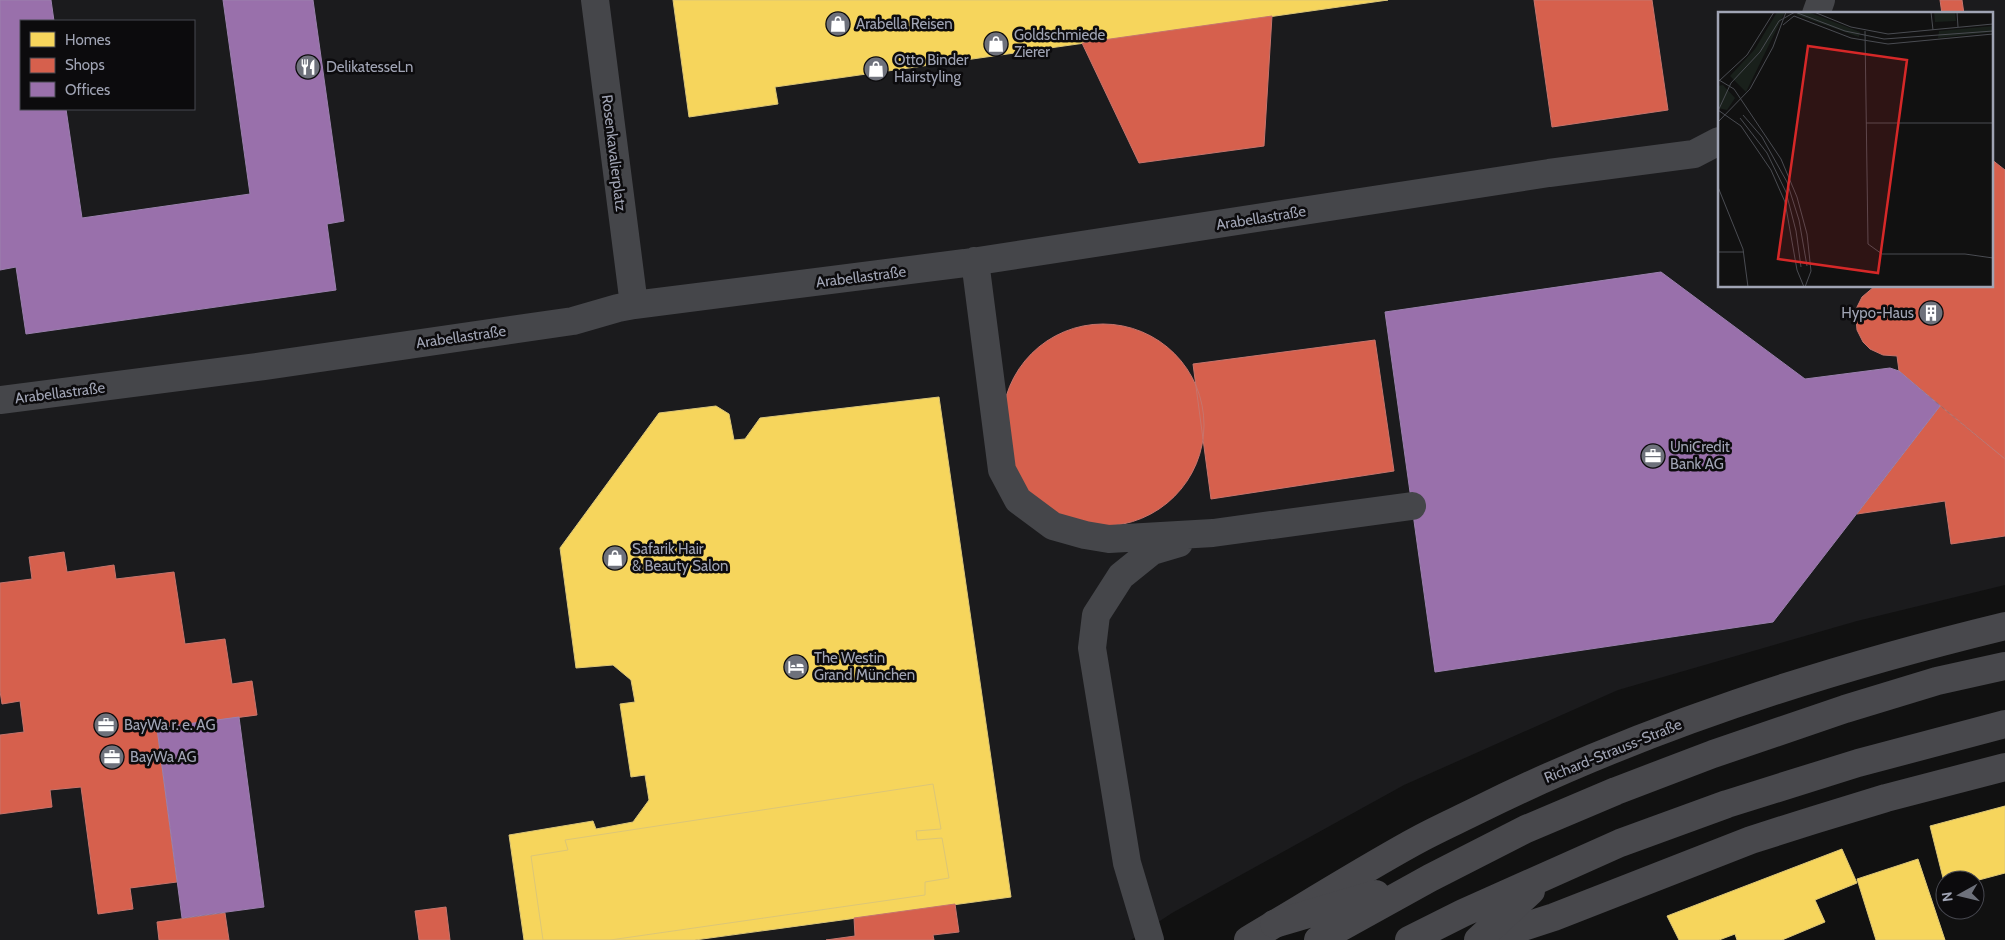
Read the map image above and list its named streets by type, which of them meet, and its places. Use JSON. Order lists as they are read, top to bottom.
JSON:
{
  "streets": {
    "main road": ["Richard-Strauss-Straße"],
    "street": ["Rosenkavalierplatz", "Arabellastraße"]
  },
  "crossings": [
    ["Rosenkavalierplatz", "Arabellastraße"]
  ],
  "places": {
    "shop": [
      "Arabella Reisen",
      "Goldschmiede Zierer",
      "Otto Binder Hairstyling",
      "Safarik Hair & Beauty Salon"
    ],
    "restaurant": ["DelikatesseLn"],
    "building": ["Hypo-Haus"],
    "office": ["UniCredit Bank AG", "BayWa r. e. AG", "BayWa AG"],
    "hotel": ["The Westin Grand München"]
  },
  "legend": ["Homes", "Shops", "Offices"],
  "north": "left"
}
